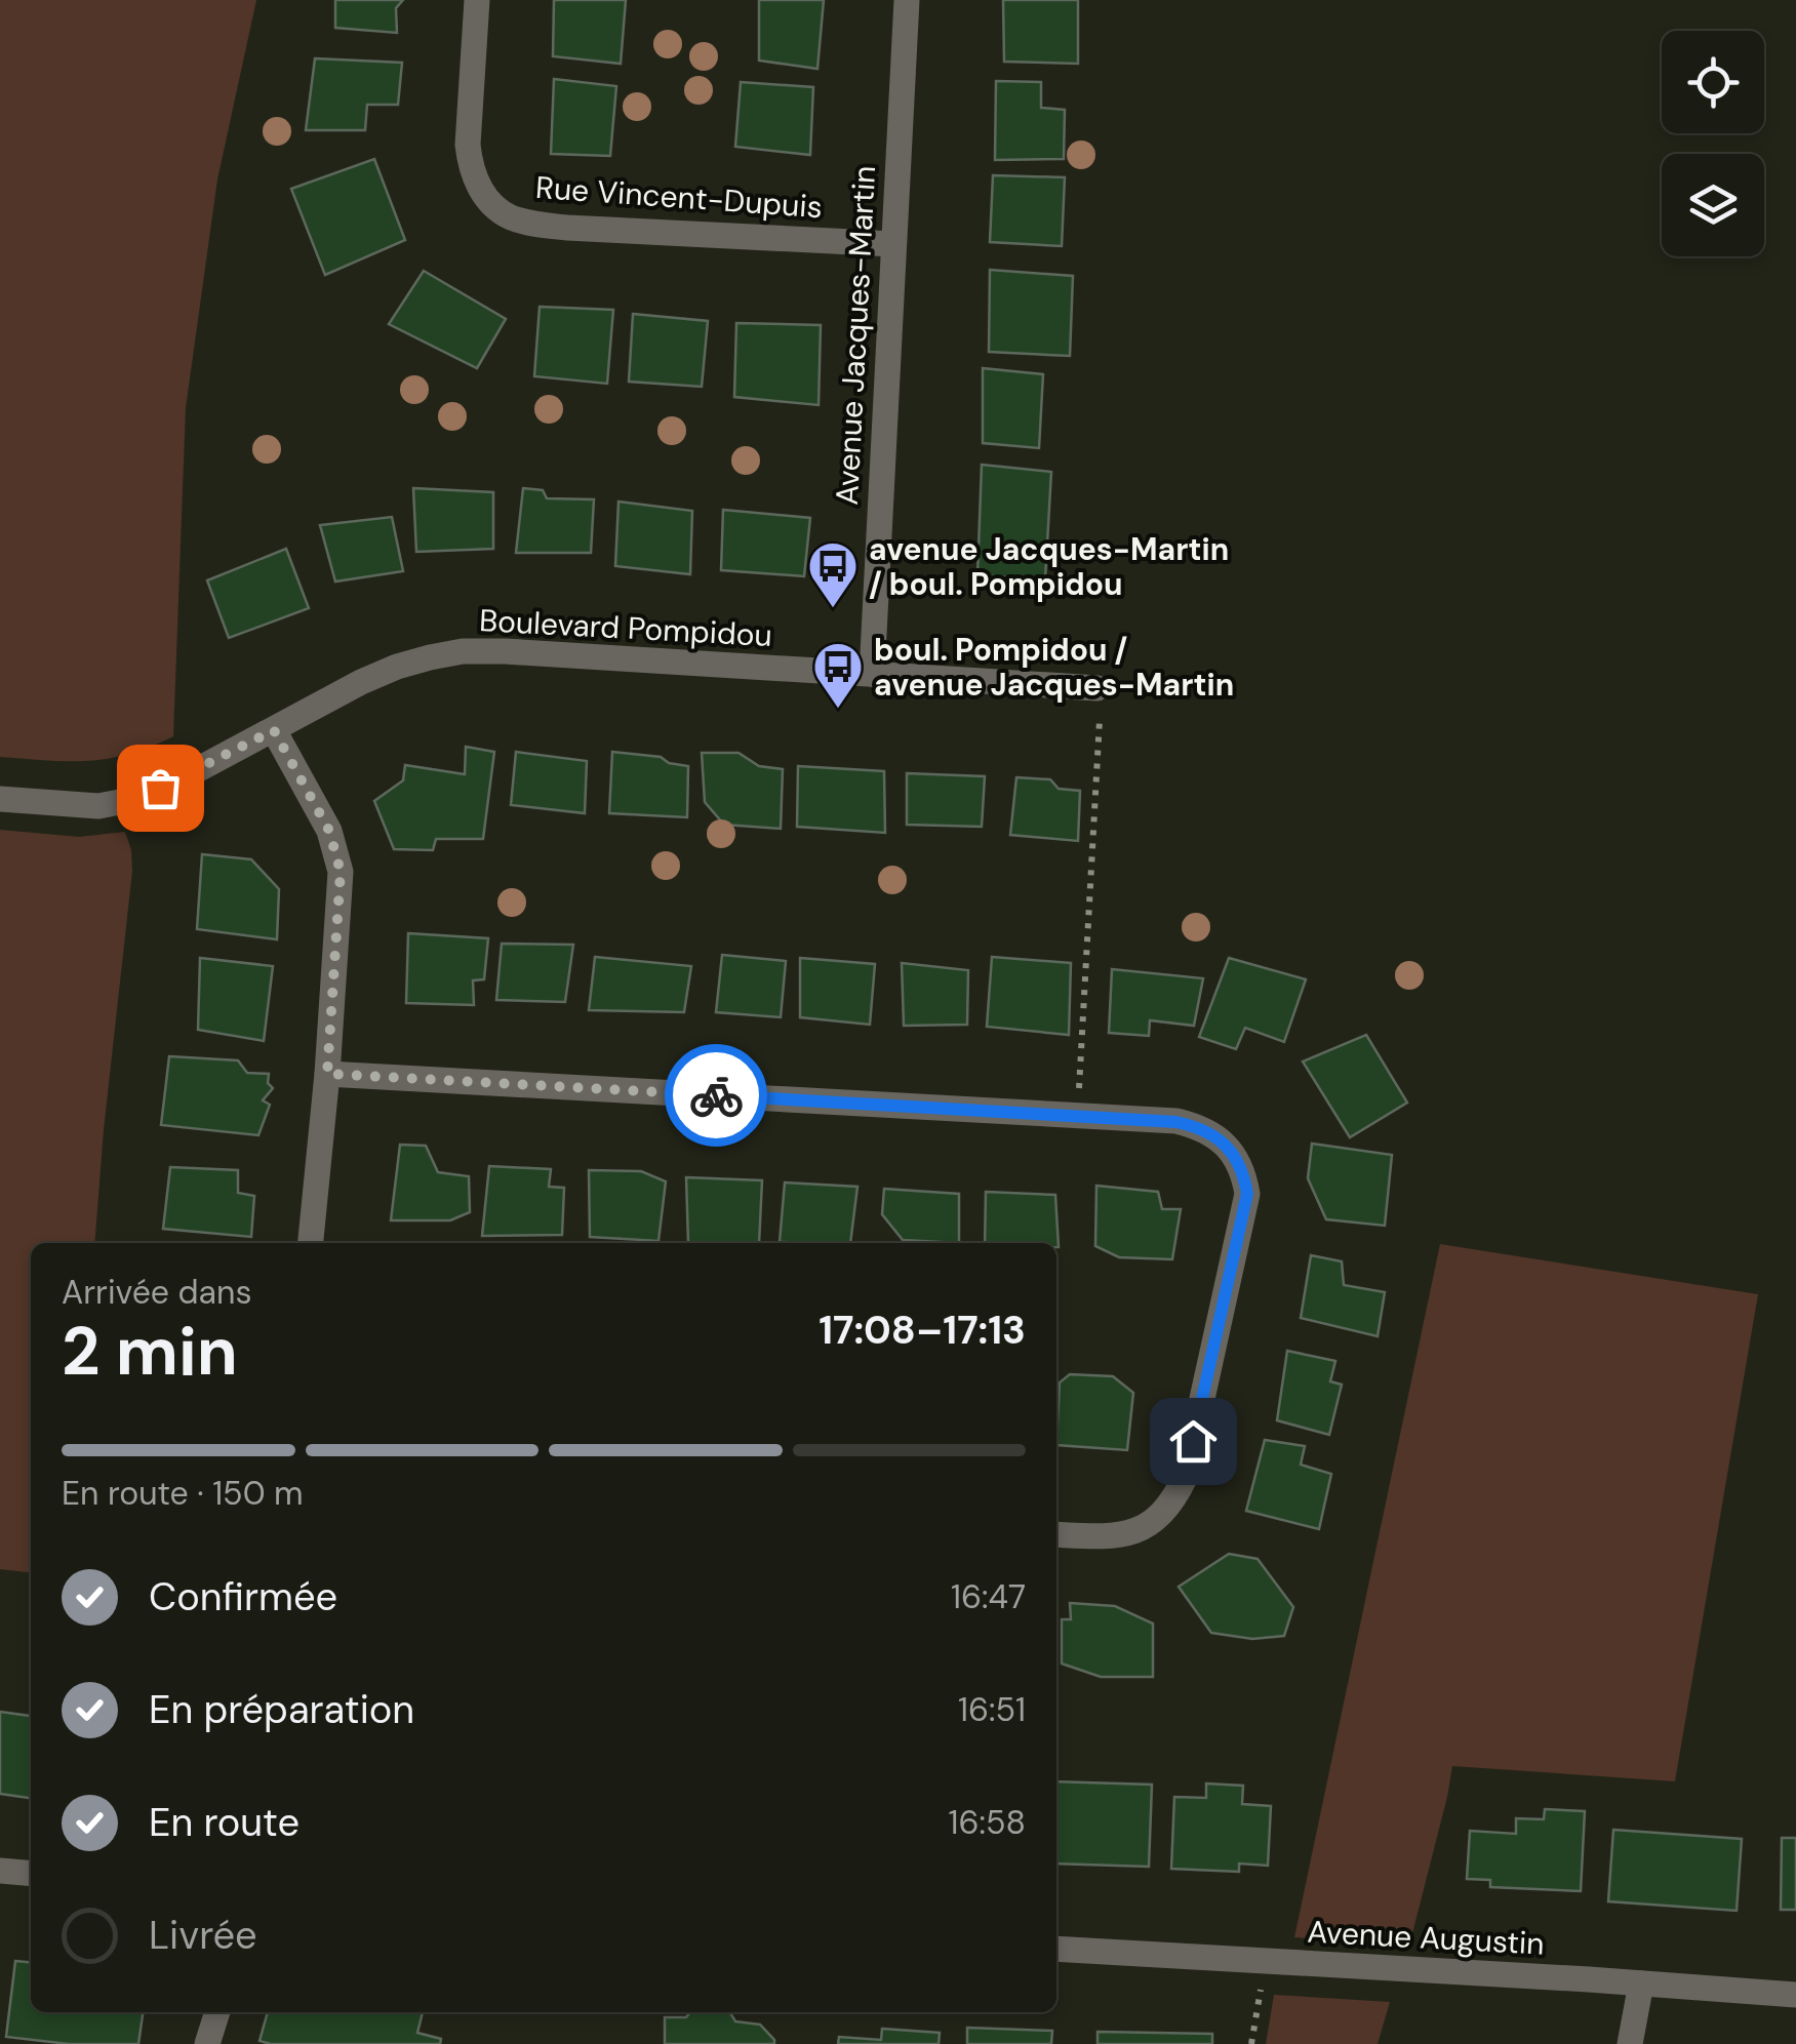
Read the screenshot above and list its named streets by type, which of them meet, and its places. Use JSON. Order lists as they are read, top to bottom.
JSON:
{
  "streets": {
    "street": [
      "Rue Vincent-Dupuis",
      "Avenue Jacques-Martin",
      "Boulevard Pompidou",
      "Avenue Augustin"
    ]
  },
  "crossings": [
    ["Rue Vincent-Dupuis", "Avenue Jacques-Martin"],
    ["Avenue Jacques-Martin", "Boulevard Pompidou"]
  ],
  "places": {
    "bus stop": ["avenue Jacques-Martin / boul. Pompidou", "boul. Pompidou / avenue Jacques-Martin"]
  },
  "page": {
    "heading": ["2 min", "Arrivée dans", "17:08–17:13"],
    "bar": "En route · 150 m",
    "list": [
      ["Confirmée", "16:47"],
      ["En préparation", "16:51"],
      ["En route", "16:58"],
      "Livrée"
    ]
  }
}
